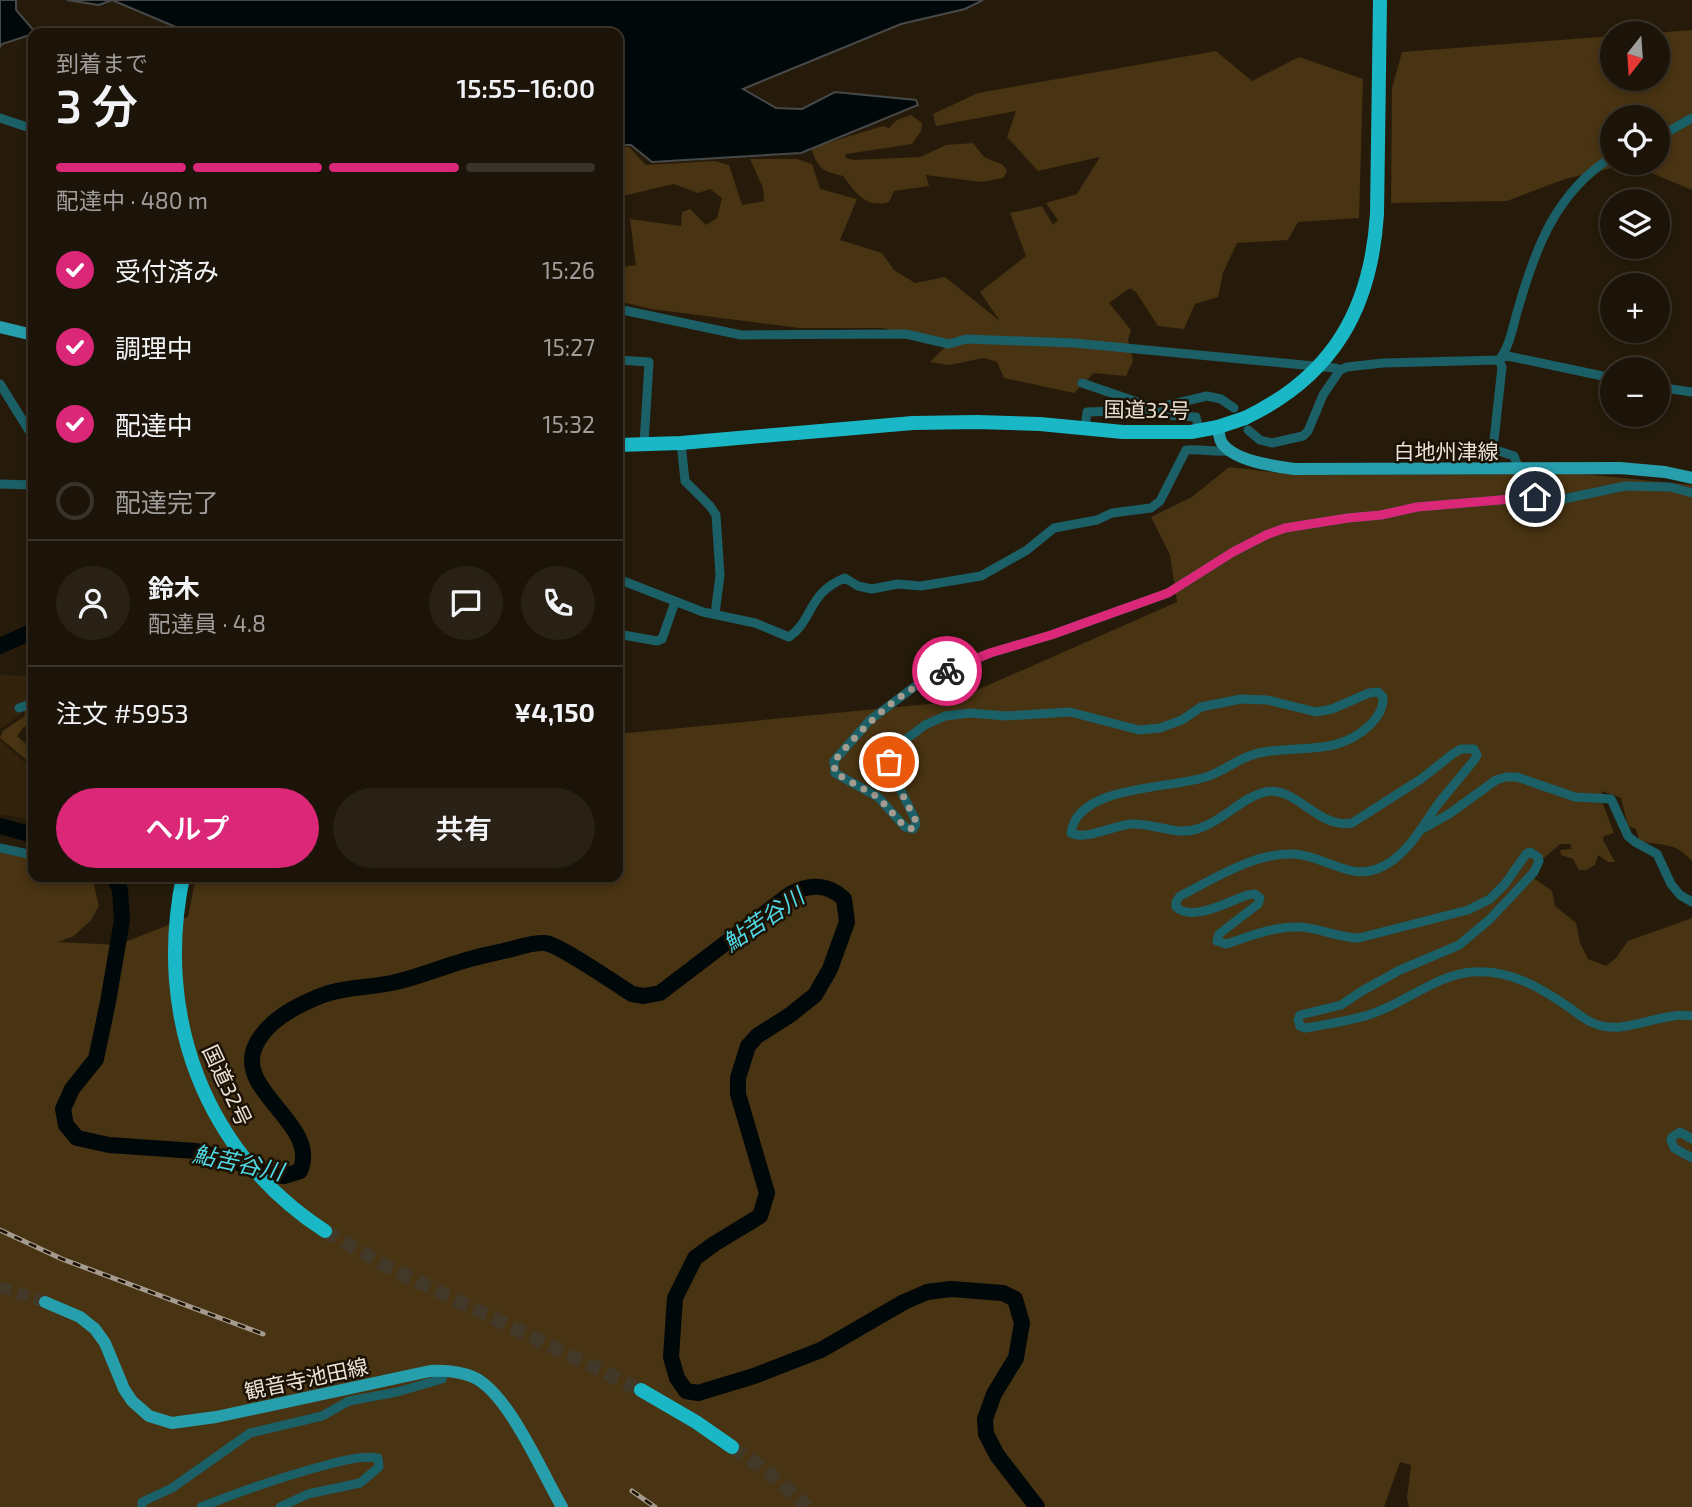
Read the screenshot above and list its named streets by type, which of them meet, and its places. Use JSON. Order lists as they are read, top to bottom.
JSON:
{
  "streets": {
    "highway": ["国道32号"],
    "main road": ["白地州津線", "観音寺池田線"]
  },
  "water": ["鮎苦谷川"],
  "north": "bottom",
  "page": {
    "map_buttons": ["+", "−"],
    "heading": ["3 分", "到着まで", "15:55–16:00"],
    "panel": [
      "鈴木",
      "配達員 · 4.8",
      "注文 #5953",
      "¥4,150"
    ],
    "bar": "配達中 · 480 m",
    "list": [
      ["受付済み", "15:26"],
      ["調理中", "15:27"],
      ["配達中", "15:32"],
      "配達完了"
    ],
    "buttons": ["ヘルプ", "共有"]
  }
}
